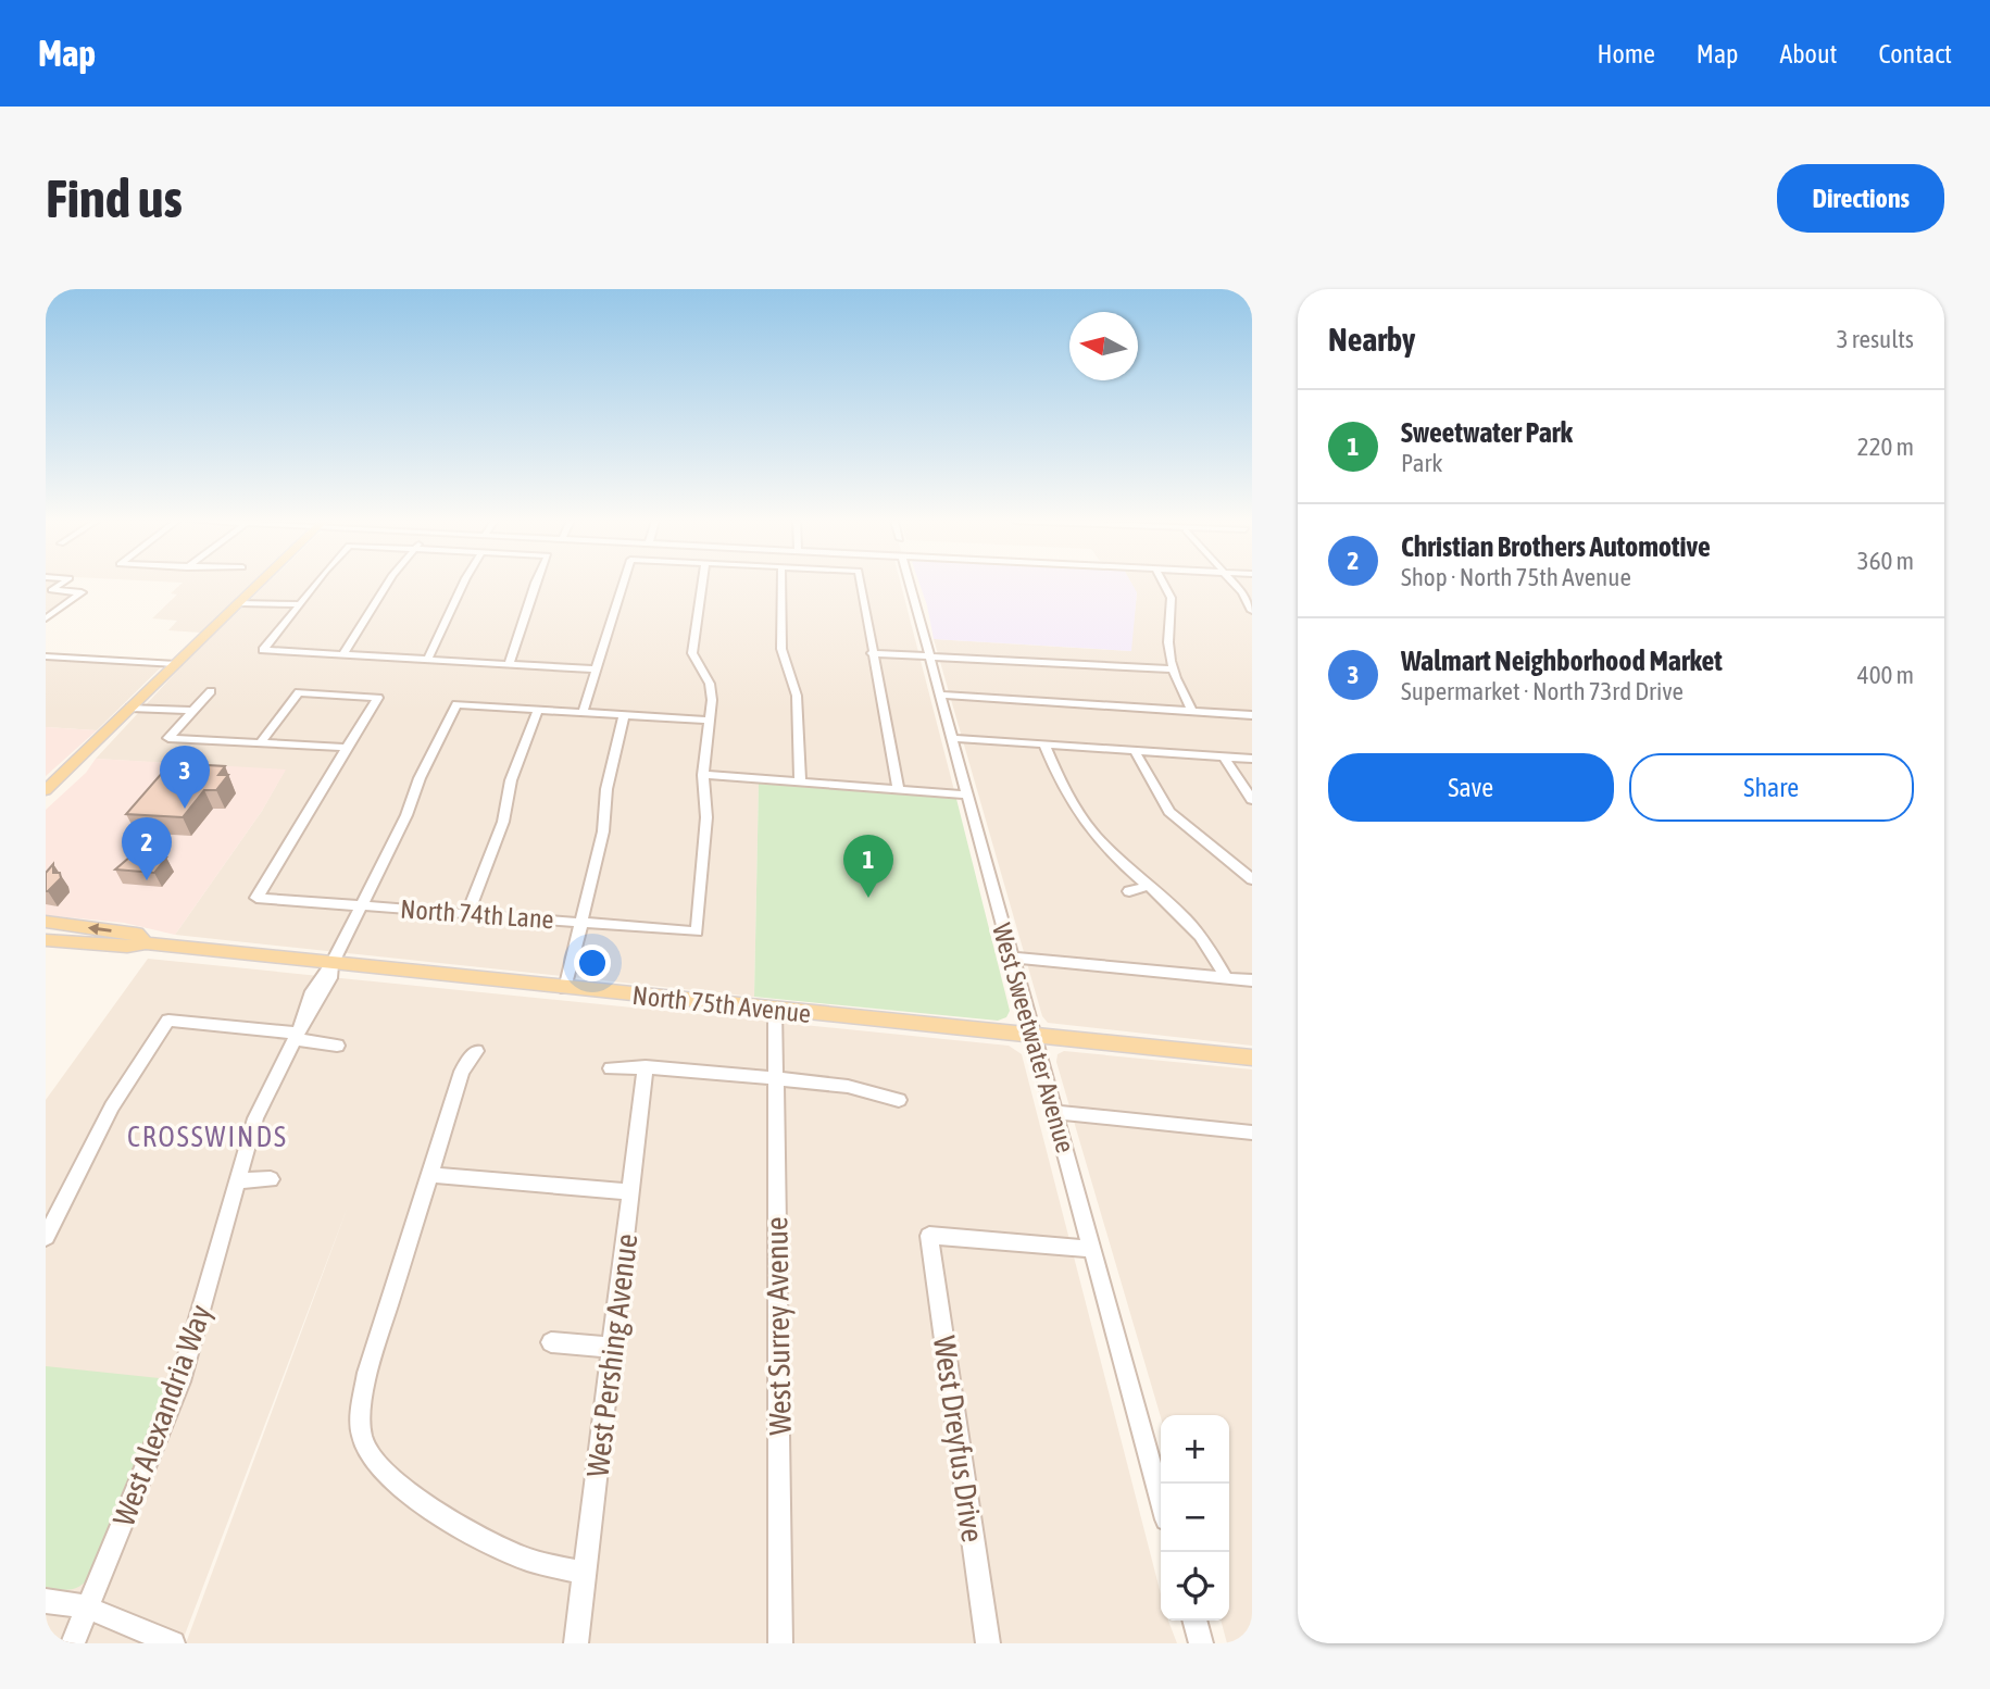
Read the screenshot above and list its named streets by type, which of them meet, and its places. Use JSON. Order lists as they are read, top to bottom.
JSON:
{
  "streets": {
    "main road": ["North 75th Avenue"],
    "street": [
      "North 74th Lane",
      "West Sweetwater Avenue",
      "West Surrey Avenue",
      "West Pershing Avenue",
      "West Alexandria Way",
      "West Dreyfus Drive"
    ]
  },
  "crossings": [
    ["North 74th Lane", "West Alexandria Way"],
    ["North 75th Avenue", "West Sweetwater Avenue"],
    ["North 75th Avenue", "West Surrey Avenue"],
    ["North 75th Avenue", "West Alexandria Way"]
  ],
  "districts": ["CROSSWINDS"],
  "north": "left",
  "page": {
    "header": "Map",
    "nav": [
      "Home",
      "Map",
      "About",
      "Contact"
    ],
    "buttons": [
      "Directions",
      ["Save", "Share"]
    ],
    "title": "Find us",
    "heading": ["Nearby", "3 results"],
    "list": [
      {
        "mark": "1",
        "name": "Sweetwater Park",
        "note": "Park",
        "value": "220 m"
      },
      {
        "mark": "2",
        "name": "Christian Brothers Automotive",
        "note": "Shop · North 75th Avenue",
        "value": "360 m"
      },
      {
        "mark": "3",
        "name": "Walmart Neighborhood Market",
        "note": "Supermarket · North 73rd Drive",
        "value": "400 m"
      }
    ],
    "pins": ["3", "2", "1"],
    "map_buttons": ["+", "−"]
  }
}
